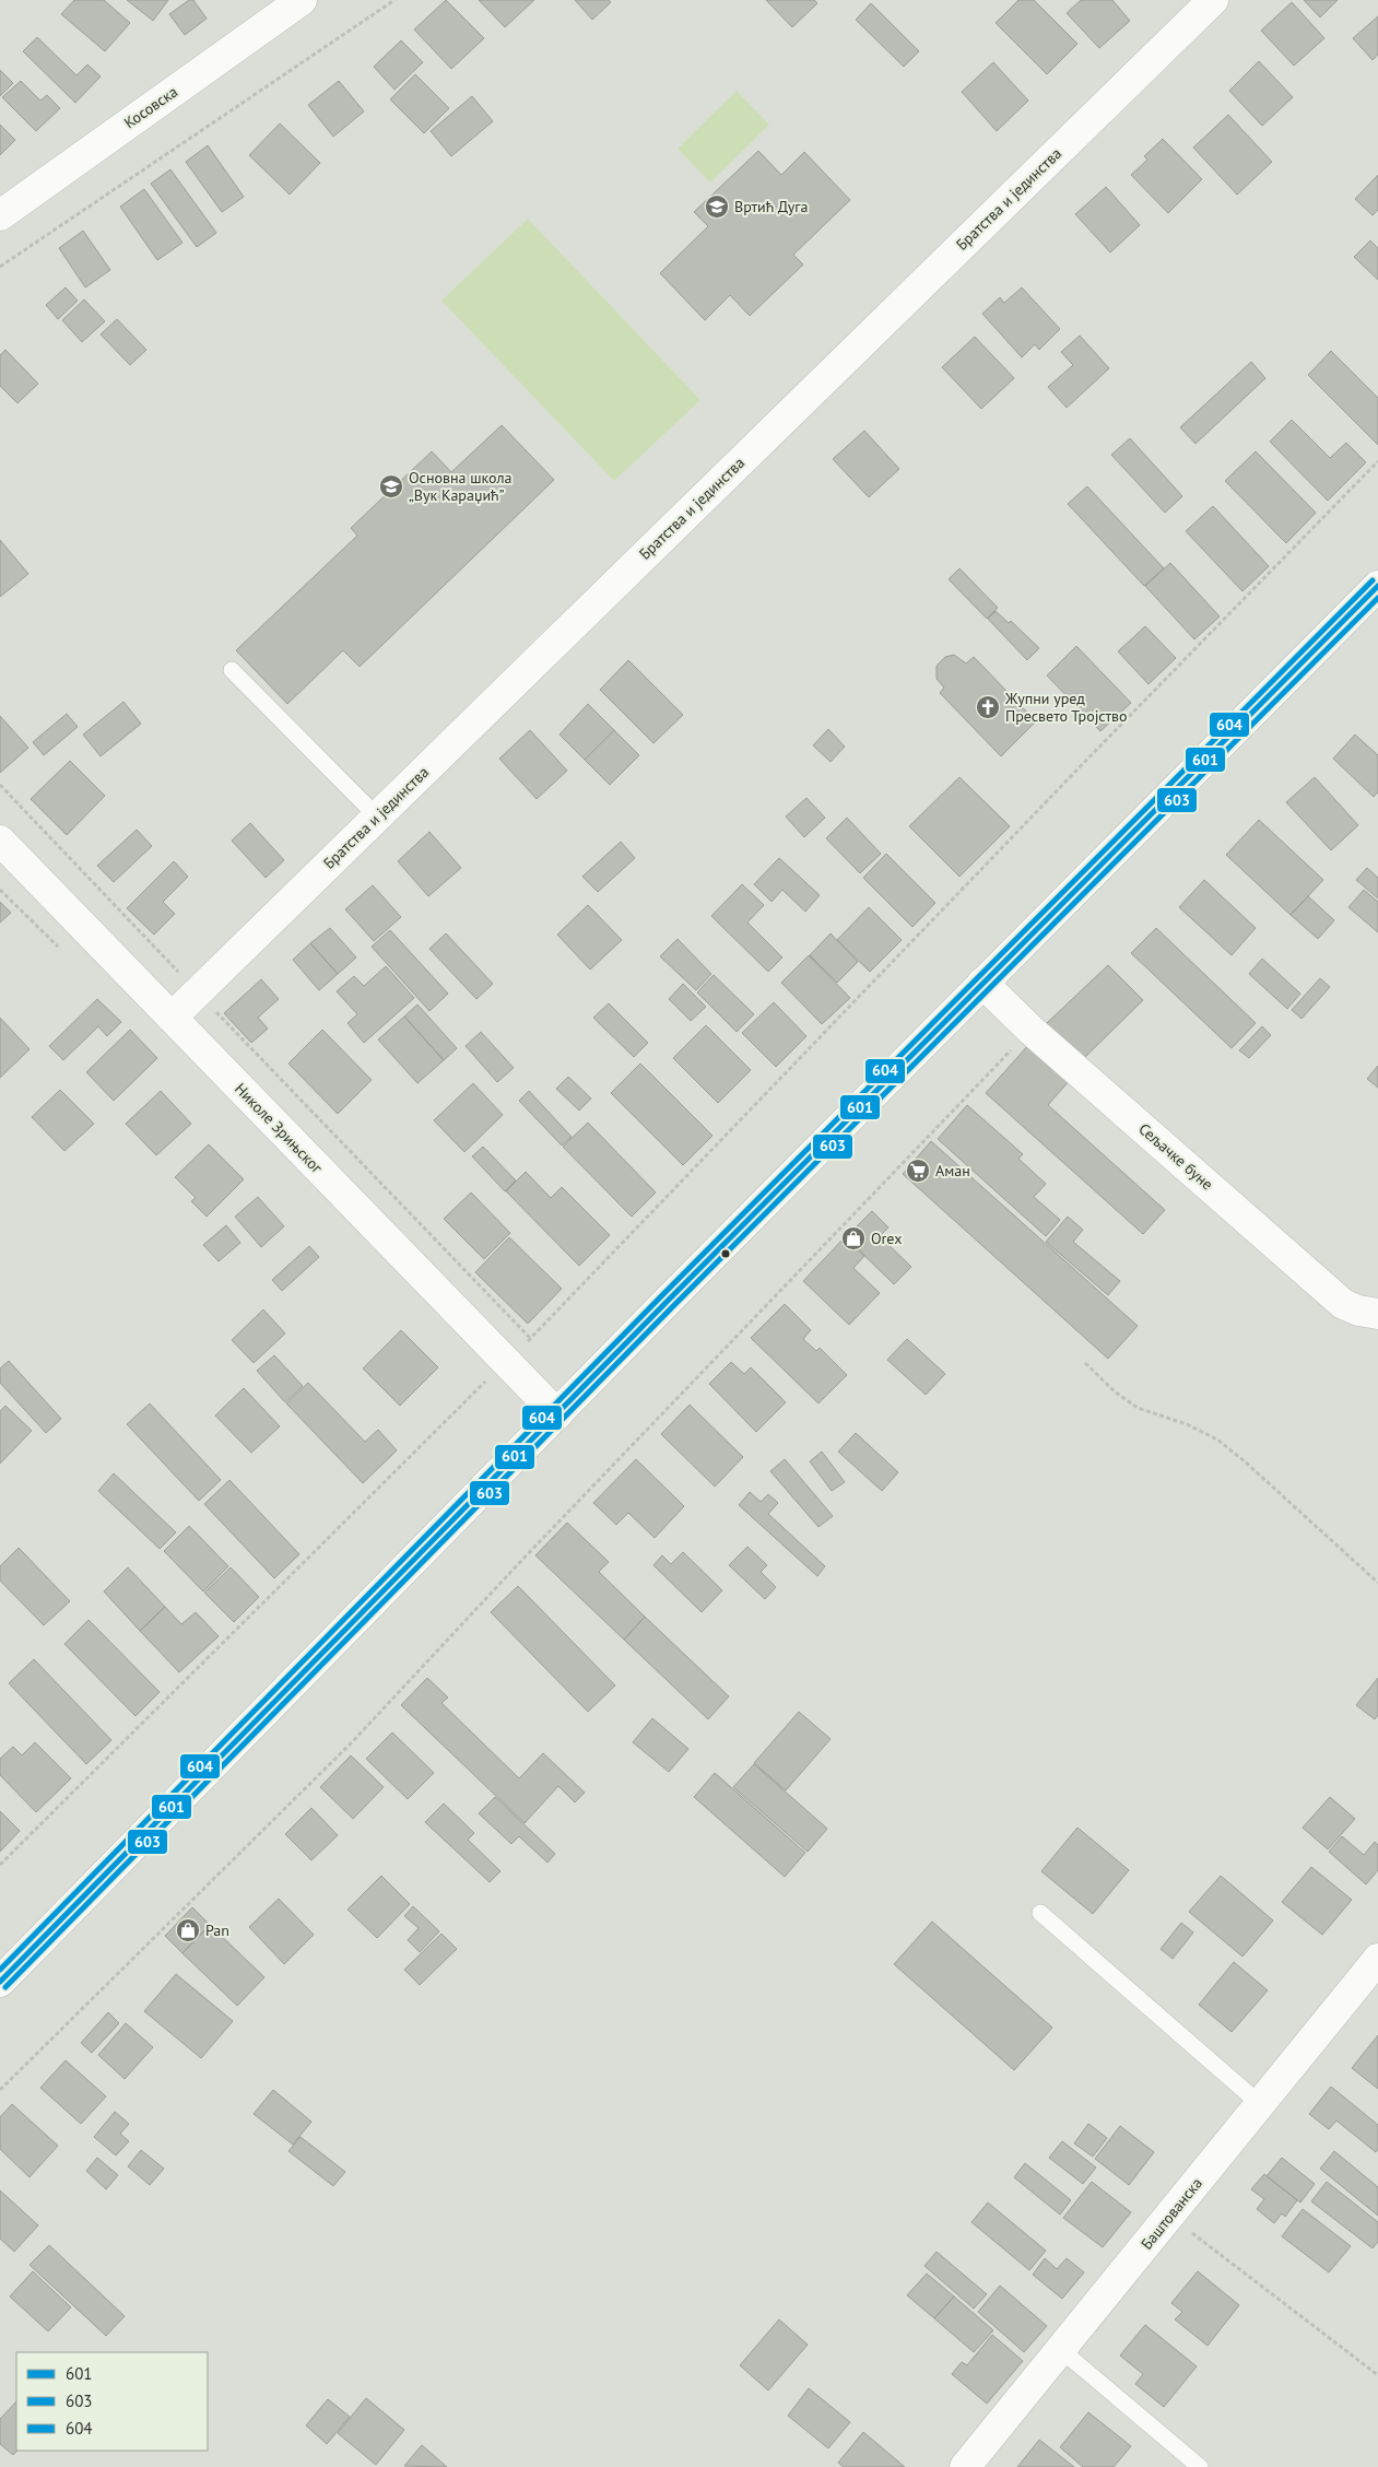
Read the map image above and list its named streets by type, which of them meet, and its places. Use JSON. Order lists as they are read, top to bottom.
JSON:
{
  "streets": {
    "street": [
      "Косовска",
      "Братства и јединства",
      "Николе Зрињског",
      "Сељачке буне",
      "Баштованска"
    ]
  },
  "crossings": [
    ["Братства и јединства", "Николе Зрињског"]
  ],
  "places": {
    "school or university": ["Вртић Дуга", "Основна школа „Вук Караџић”"],
    "church": ["Жупни уред Пресвето Тројство"],
    "supermarket": ["Аман"],
    "shop": ["Orex", "Pan"]
  },
  "lines": ["transit line 604", "transit line 601", "transit line 603"],
  "legend": ["601", "603", "604"]
}
